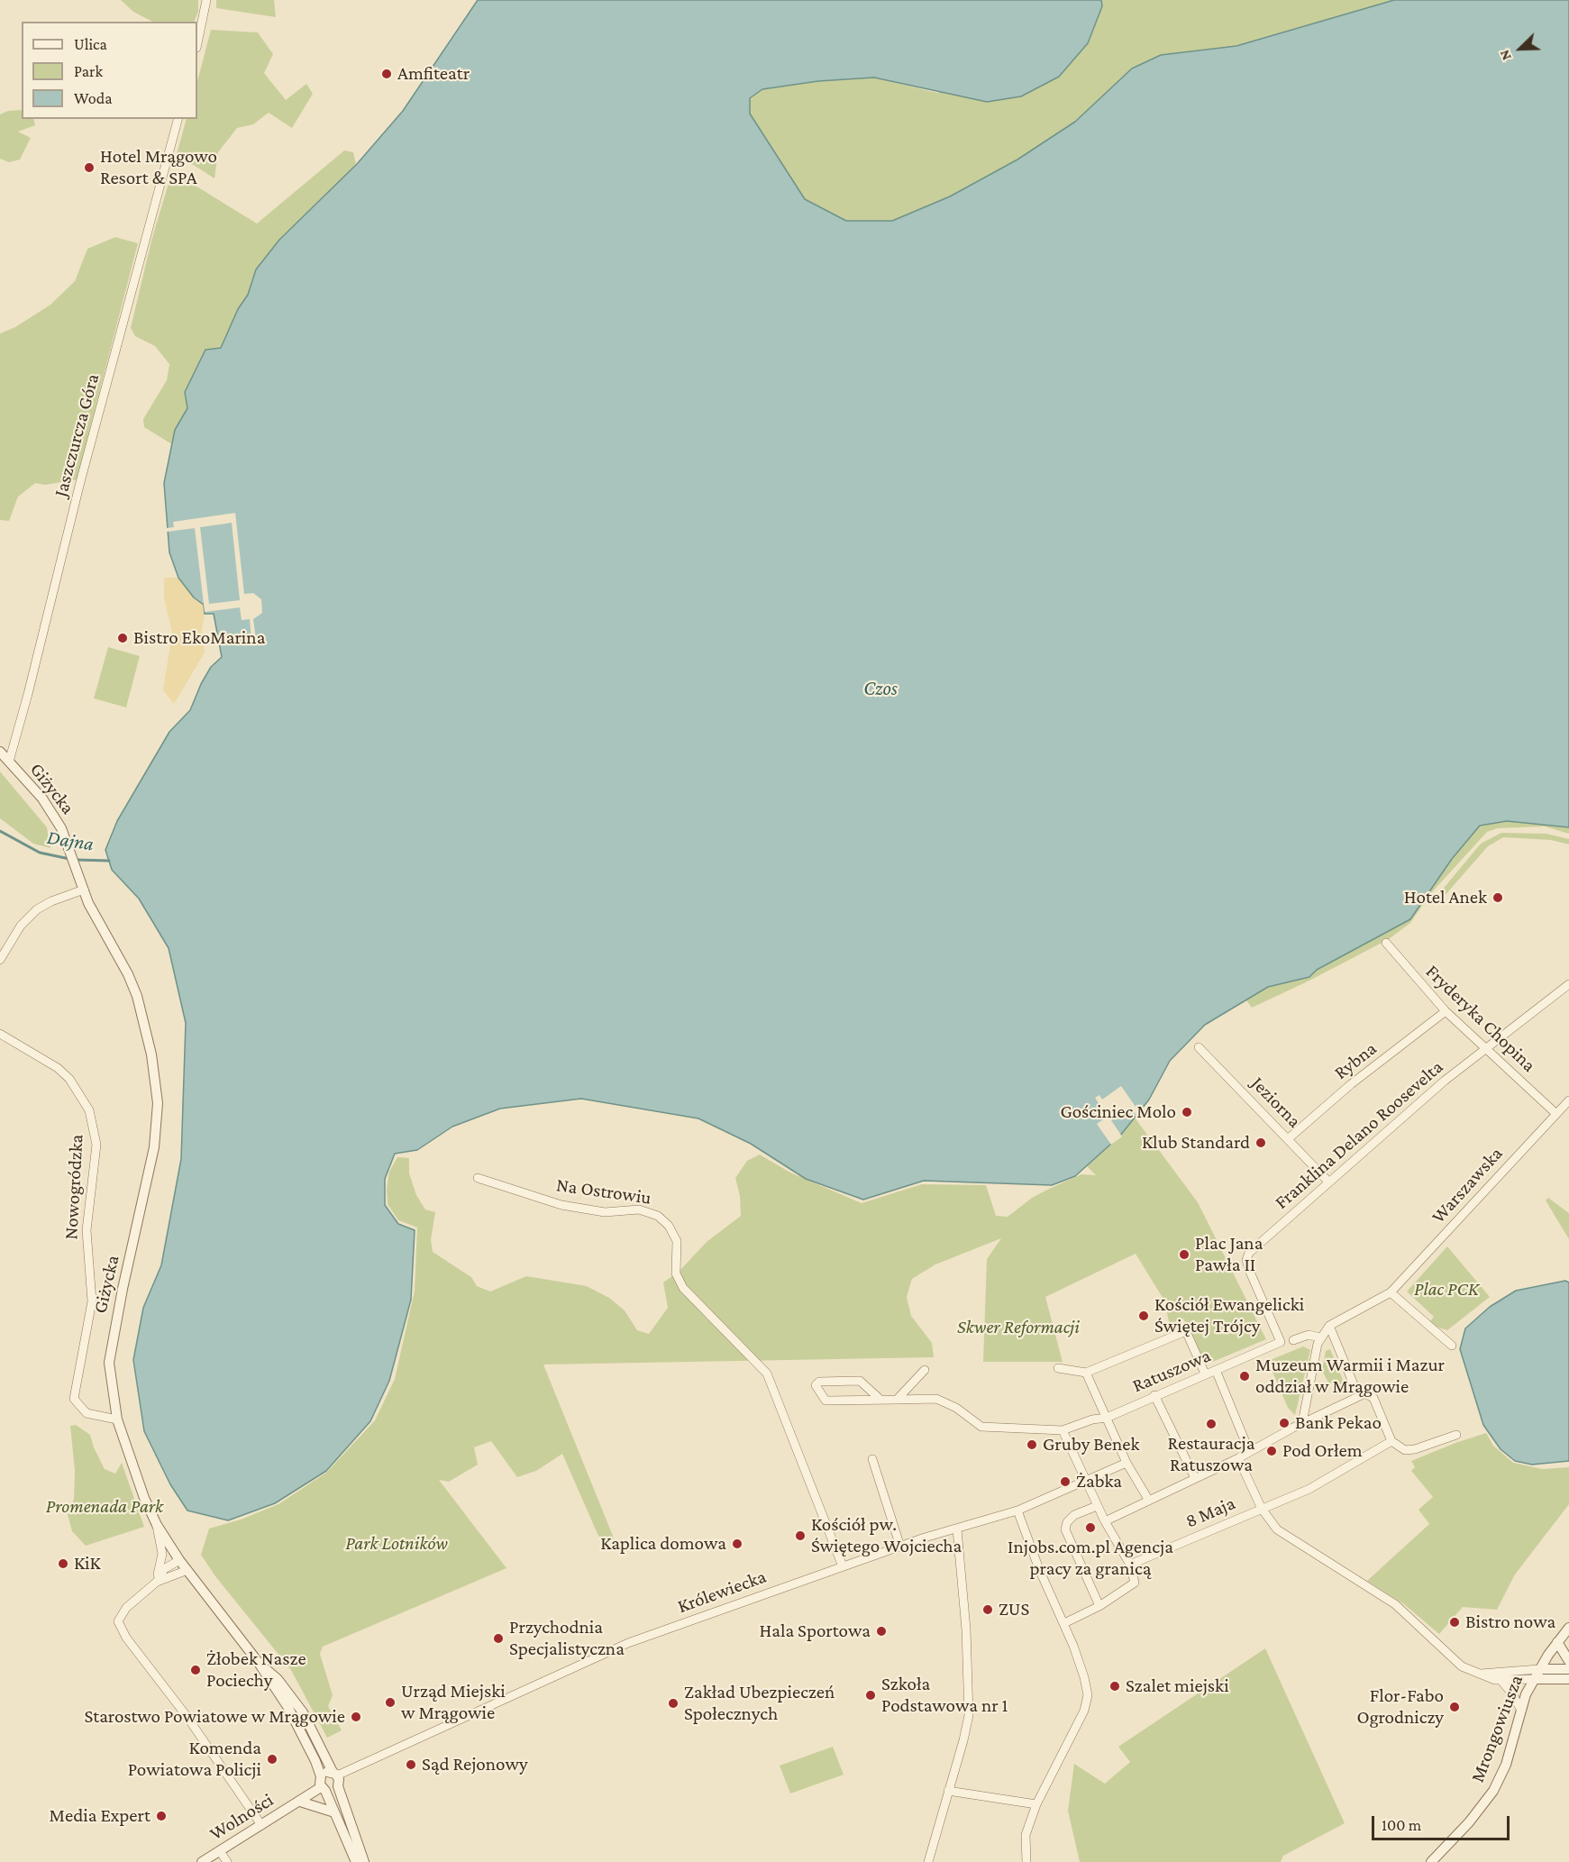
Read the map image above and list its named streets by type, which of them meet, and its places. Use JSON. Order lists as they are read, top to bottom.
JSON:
{
  "streets": {
    "street": [
      "Jaszczurcza Góra",
      "Giżycka",
      "Fryderyka Chopina",
      "Rybna",
      "Jeziorna",
      "Franklina Delano Roosevelta",
      "Warszawska",
      "Nowogródzka",
      "Na Ostrowiu",
      "Ratuszowa",
      "8 Maja",
      "Królewiecka",
      "Mrongowiusza",
      "Wolności"
    ]
  },
  "crossings": [
    ["Jaszczurcza Góra", "Giżycka"],
    ["Giżycka", "Nowogródzka"],
    ["Giżycka", "Królewiecka"],
    ["Giżycka", "Wolności"],
    ["Fryderyka Chopina", "Rybna"],
    ["Fryderyka Chopina", "Franklina Delano Roosevelta"],
    ["Fryderyka Chopina", "Warszawska"],
    ["Rybna", "Jeziorna"],
    ["Jeziorna", "Franklina Delano Roosevelta"],
    ["Franklina Delano Roosevelta", "Ratuszowa"],
    ["Na Ostrowiu", "Królewiecka"],
    ["Królewiecka", "Wolności"]
  ],
  "water": ["Czos", "Dajna"],
  "parks": [
    "Plac PCK",
    "Skwer Reformacji",
    "Promenada Park",
    "Park Lotników"
  ],
  "places": [
    "Amfiteatr",
    "Hotel Mrągowo Resort & SPA",
    "Bistro EkoMarina",
    "Hotel Anek",
    "Gościniec Molo",
    "Klub Standard",
    "Plac Jana Pawła II",
    "Kościół Ewangelicki Świętej Trójcy",
    "Muzeum Warmii i Mazur oddział w Mrągowie",
    "Bank Pekao",
    "Restauracja Ratuszowa",
    "Gruby Benek",
    "Pod Orłem",
    "Żabka",
    "Injobs.com.pl Agencja pracy za granicą",
    "Kościół pw. Świętego Wojciecha",
    "Kaplica domowa",
    "KiK",
    "ZUS",
    "Bistro nowa",
    "Hala Sportowa",
    "Przychodnia Specjalistyczna",
    "Żłobek Nasze Pociechy",
    "Szalet miejski",
    "Szkoła Podstawowa nr 1",
    "Urząd Miejski w Mrągowie",
    "Zakład Ubezpieczeń Społecznych",
    "Flor-Fabo Ogrodniczy",
    "Starostwo Powiatowe w Mrągowie",
    "Komenda Powiatowa Policji",
    "Sąd Rejonowy",
    "Media Expert"
  ],
  "legend": ["Ulica", "Park", "Woda"],
  "scale_bar": "100 m",
  "north": "bottom left"
}
